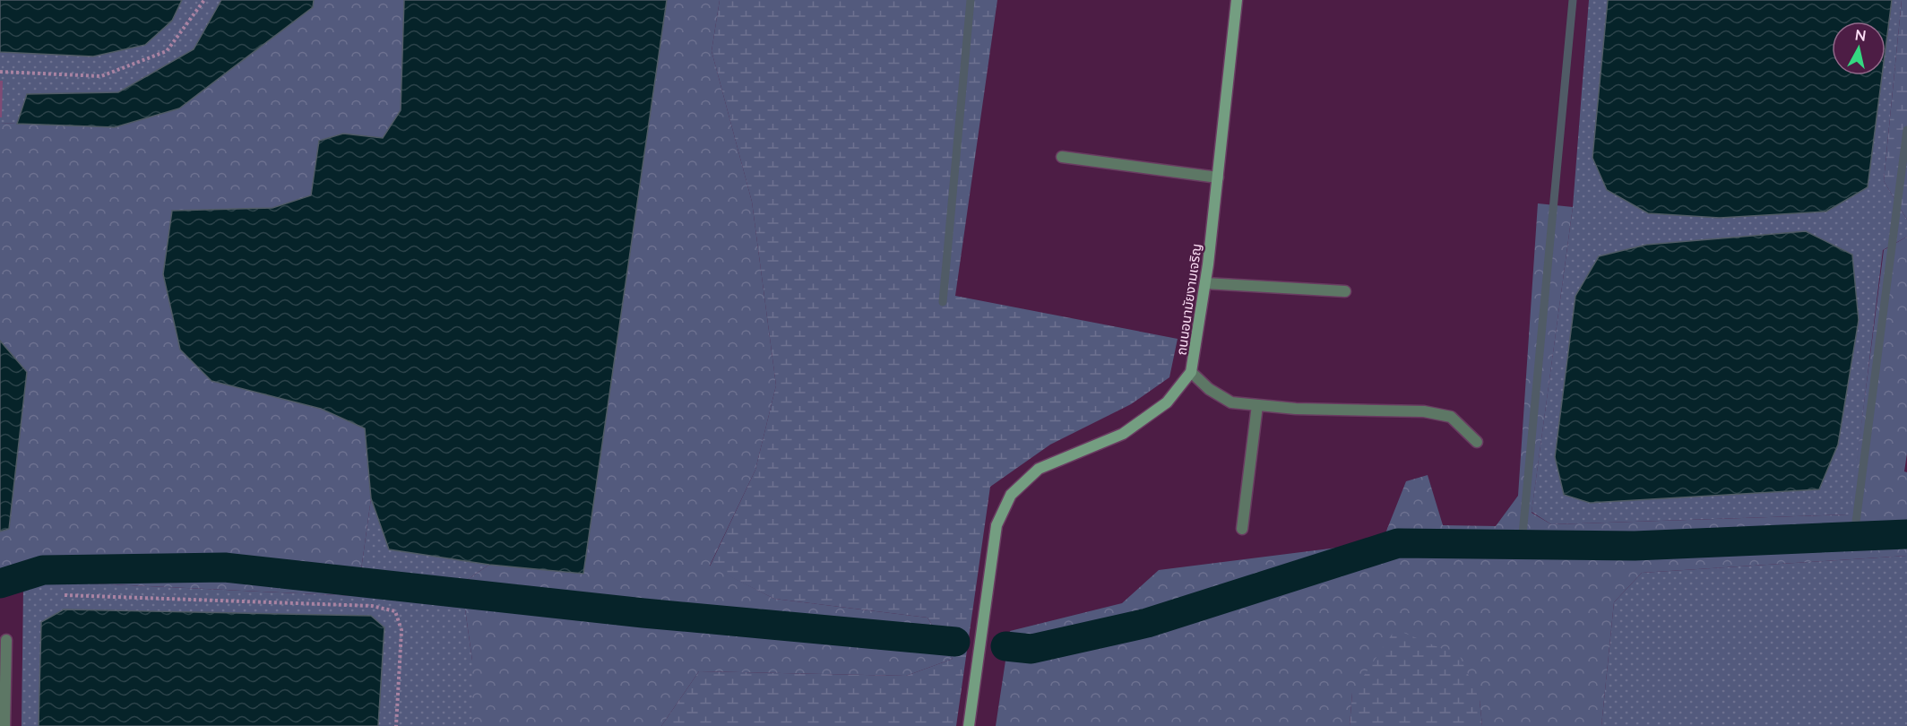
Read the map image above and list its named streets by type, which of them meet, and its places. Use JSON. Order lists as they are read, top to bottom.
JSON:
{
  "streets": {
    "street": ["ถนนอนามัยงามเจริญ"]
  },
  "north": "top"
}
